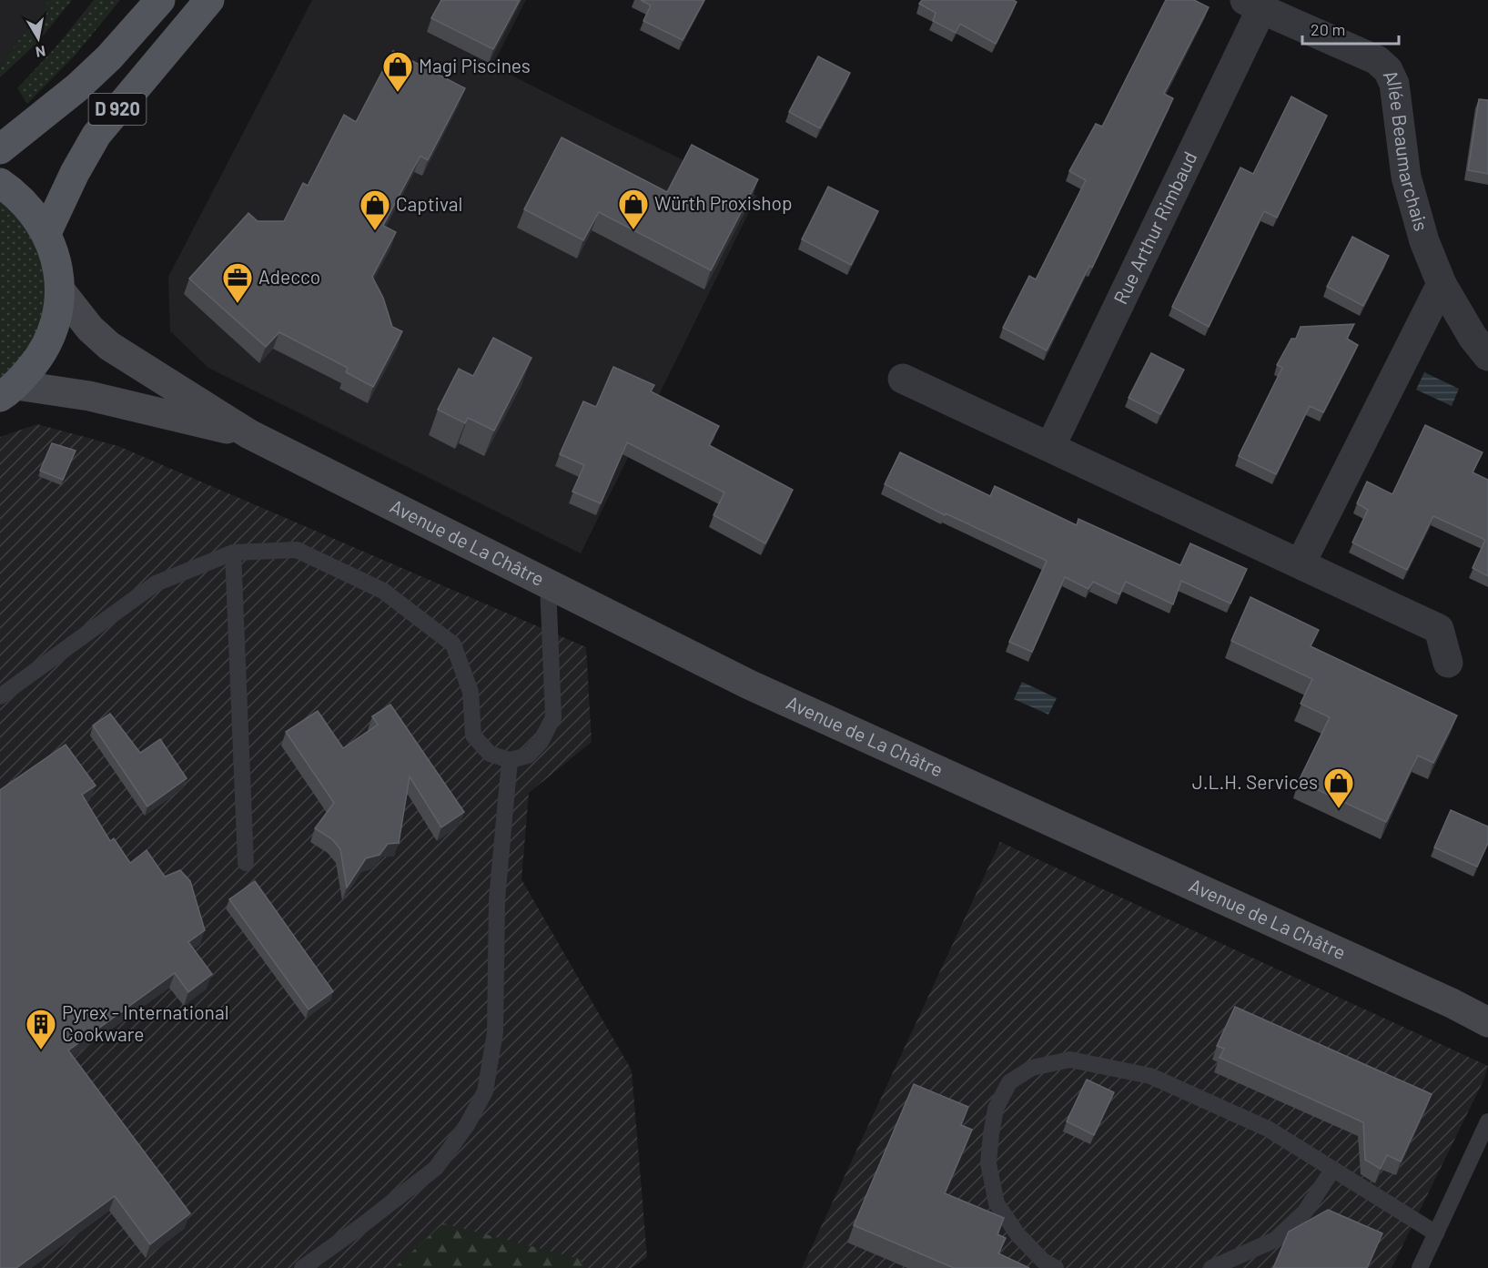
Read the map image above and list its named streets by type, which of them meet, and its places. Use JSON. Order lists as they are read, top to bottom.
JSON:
{
  "streets": {
    "main road": ["D 920", "Avenue de La Châtre"],
    "street": ["Allée Beaumarchais", "Rue Arthur Rimbaud"]
  },
  "crossings": [
    ["Allée Beaumarchais", "Rue Arthur Rimbaud"]
  ],
  "places": {
    "shop": [
      "Magi Piscines",
      "Würth Proxishop",
      "Captival",
      "J.L.H. Services"
    ],
    "office": ["Adecco"],
    "building": ["Pyrex - International Cookware"]
  },
  "scale_bar": "20 m",
  "north": "bottom"
}
